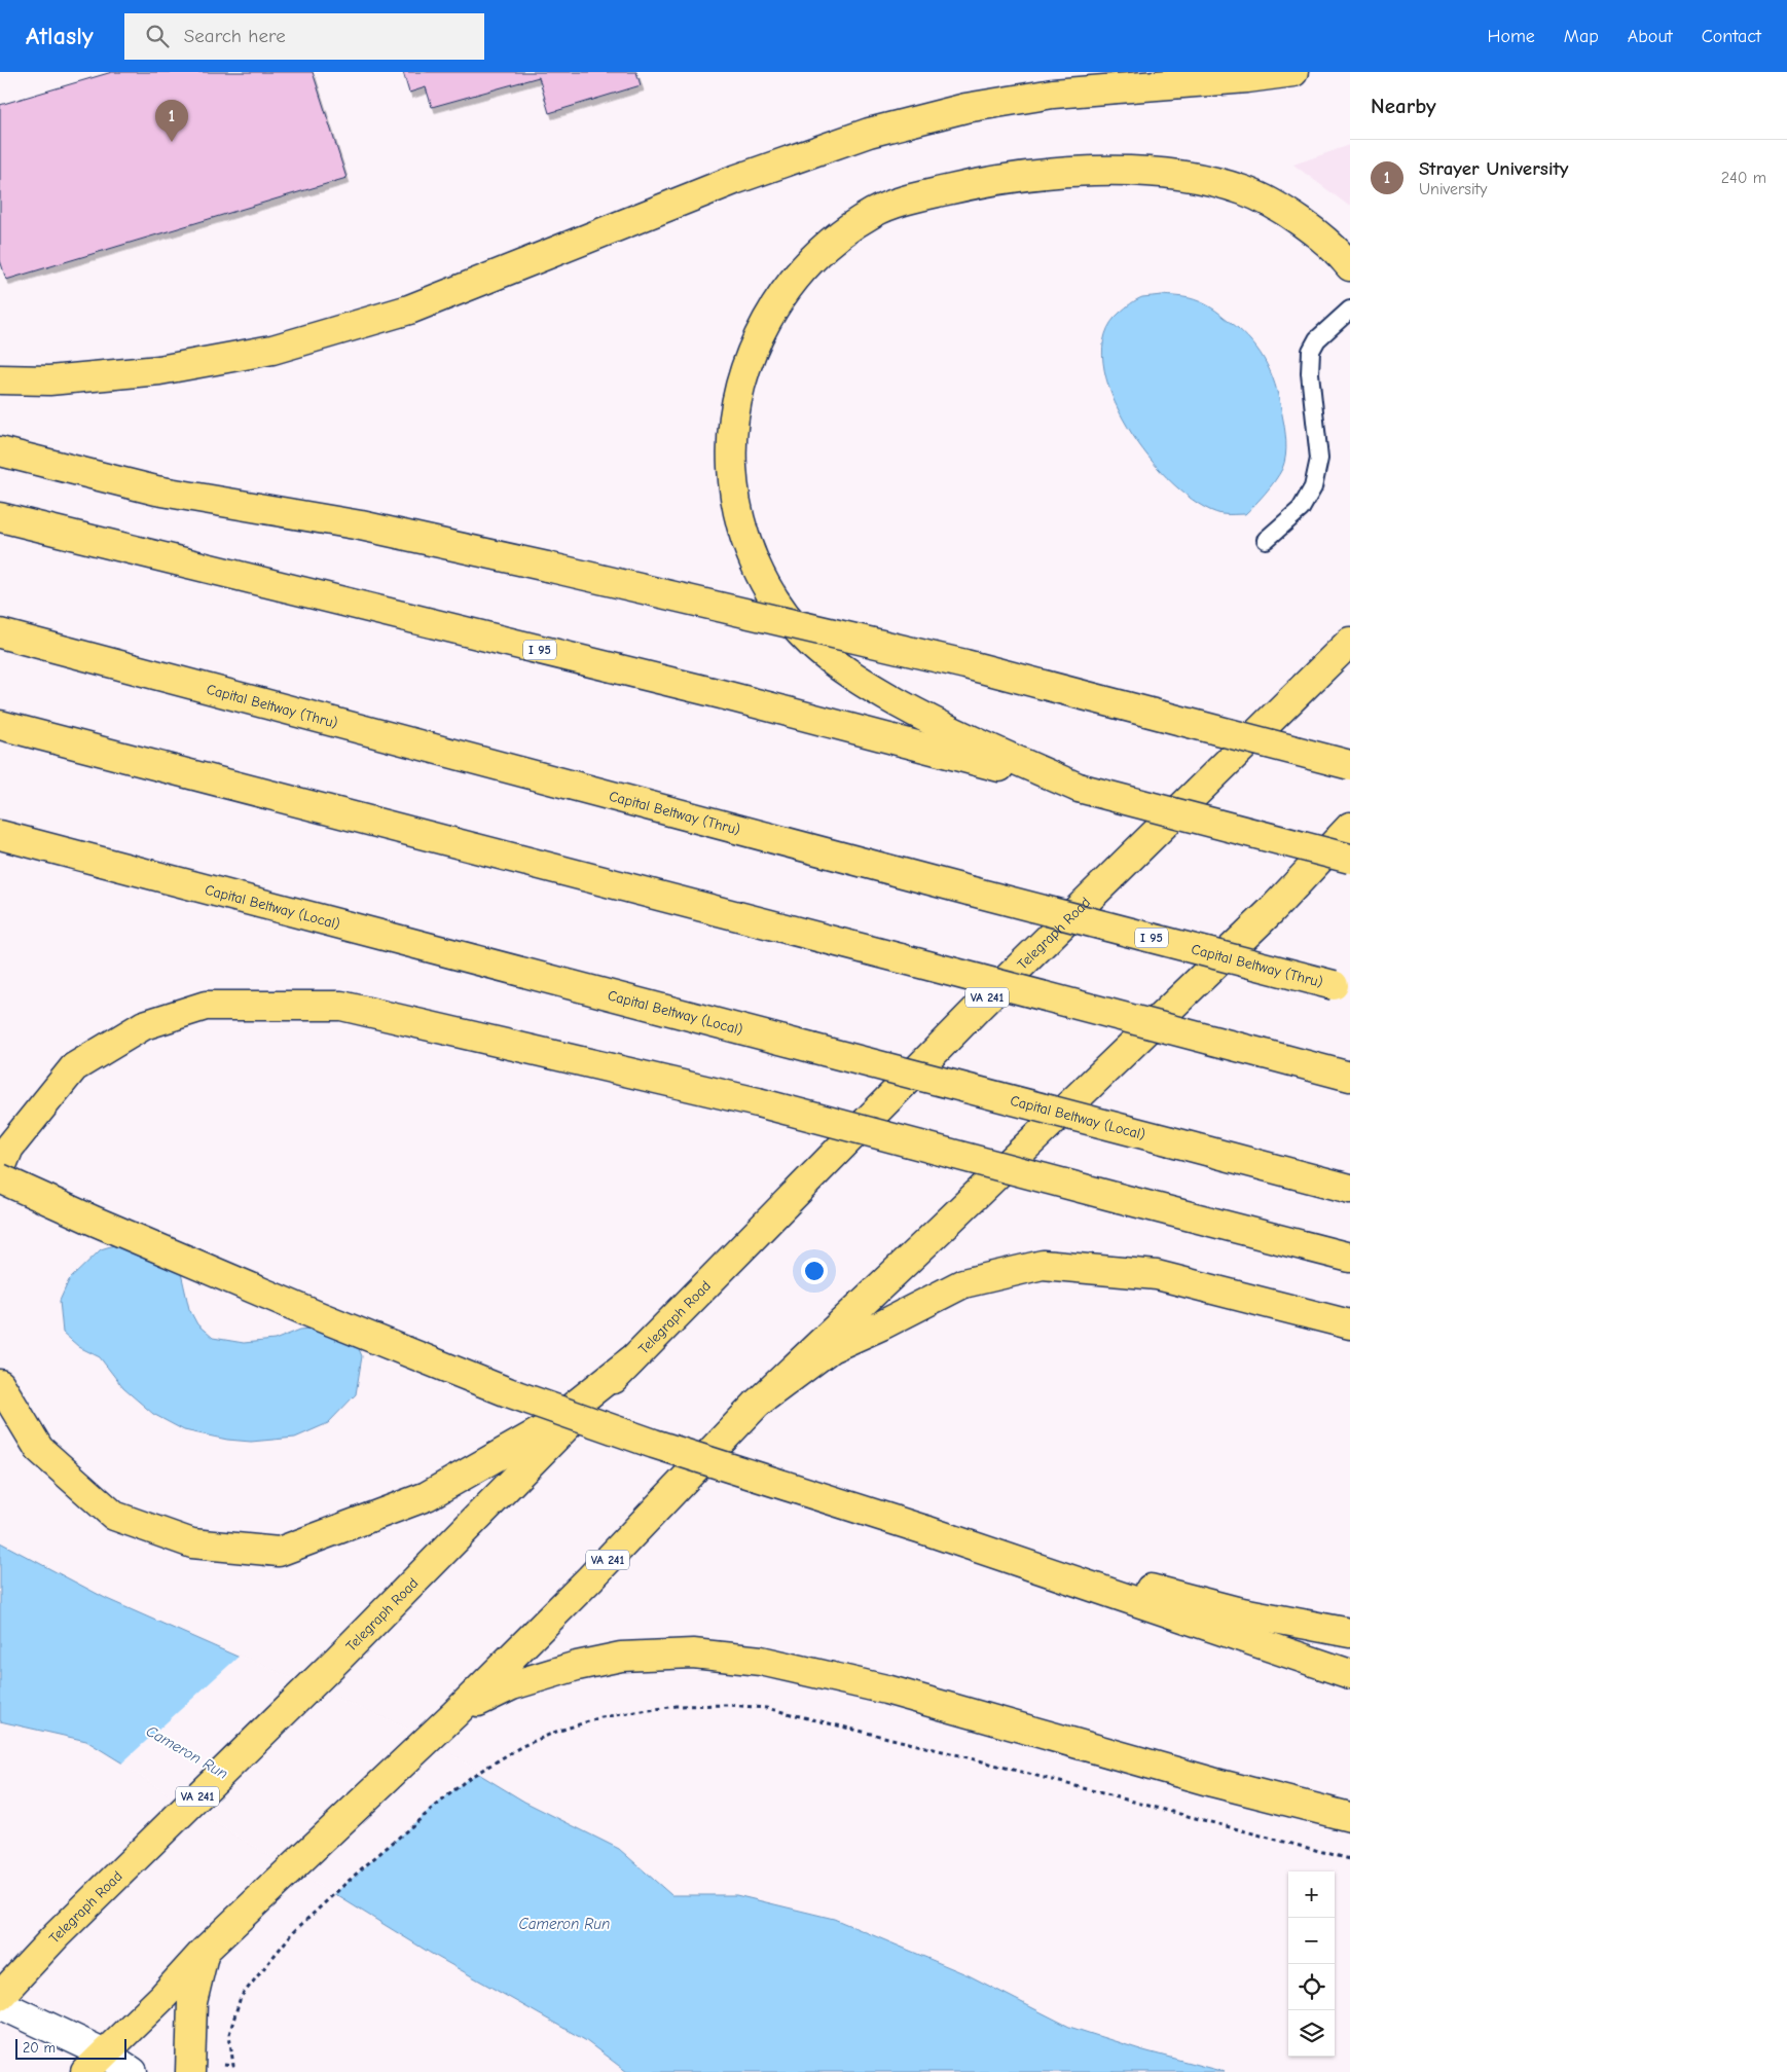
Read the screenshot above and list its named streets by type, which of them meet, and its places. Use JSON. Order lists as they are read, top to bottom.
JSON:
{
  "streets": {
    "main road": [
      "I 95",
      "Capital Beltway (Thru)",
      "Capital Beltway (Local)",
      "Telegraph Road",
      "VA 241"
    ]
  },
  "water": ["Cameron Run"],
  "scale_bar": "20 m",
  "page": {
    "header": "Atlasly",
    "search": "Search here",
    "nav": [
      "Home",
      "Map",
      "About",
      "Contact"
    ],
    "heading": "Nearby",
    "pins": "1",
    "list": [
      {
        "mark": "1",
        "name": "Strayer University",
        "note": "University",
        "value": "240 m"
      }
    ],
    "map_buttons": ["+", "−"],
    "scale": "20 m"
  }
}
